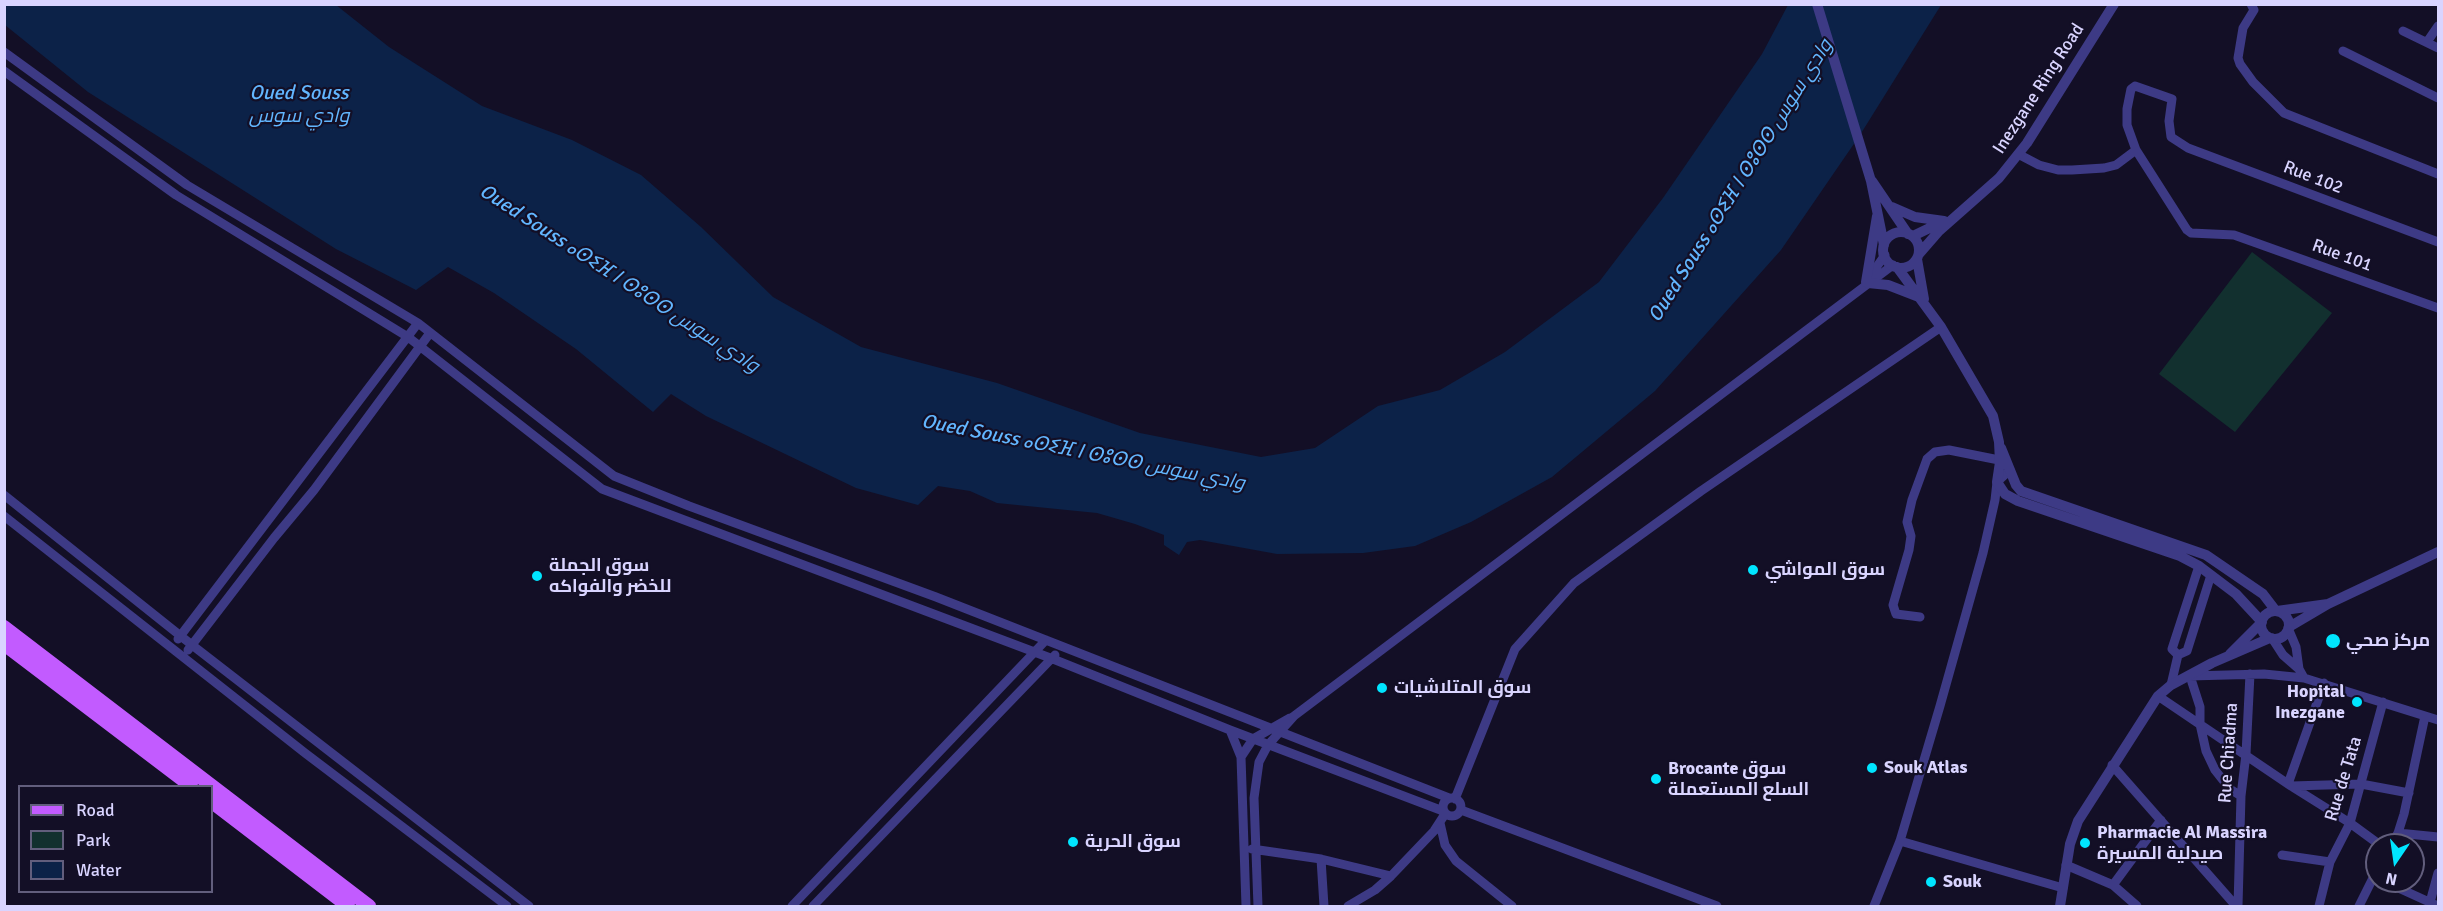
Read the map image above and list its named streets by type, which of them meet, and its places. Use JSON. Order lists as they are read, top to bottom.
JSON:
{
  "streets": {
    "street": [
      "Inezgane Ring Road",
      "Rue 102",
      "Rue 101",
      "Rue Chiadma",
      "Rue de Tata"
    ]
  },
  "crossings": [
    ["Rue 102", "Rue 101"]
  ],
  "water": ["Oued Souss وادي سوس", "Oued Souss ⴰⵙⵉⴼ ⵏ ⵙⵓⵙⵙ وادي سوس"],
  "places": [
    "سوق المواشي",
    "سوق الجملة للخضر والفواكه",
    "مركز صحي",
    "سوق المتلاشيات",
    "Hopital Inezgane",
    "Souk Atlas",
    "Brocante سوق السلع المستعملة",
    "سوق الحرية",
    "Pharmacie Al Massira صيدلية المسيرة",
    "Souk"
  ],
  "legend": ["Road", "Park", "Water"],
  "north": "bottom"
}
